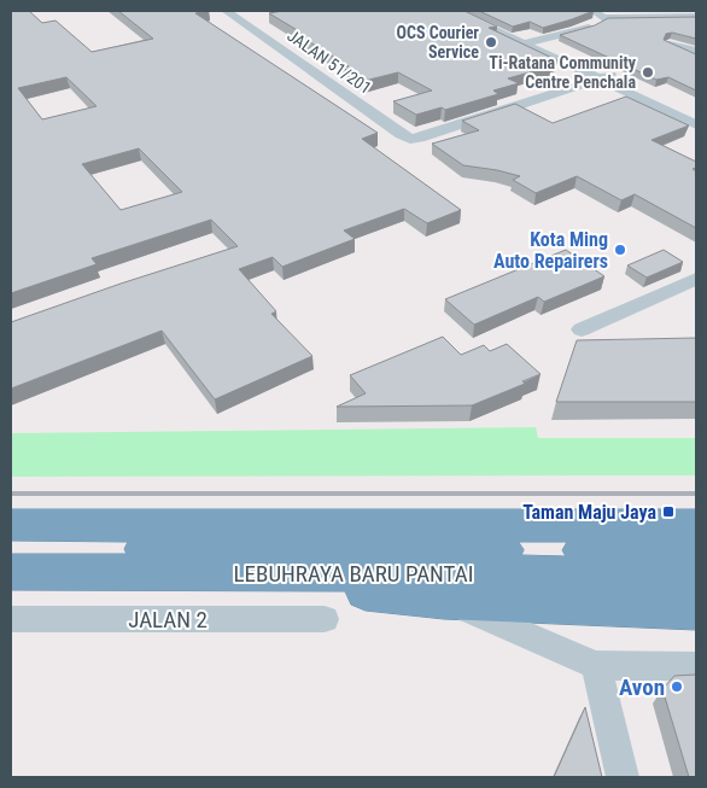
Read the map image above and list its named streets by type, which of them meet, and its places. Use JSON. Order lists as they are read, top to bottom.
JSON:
{
  "streets": {
    "highway": ["LEBUHRAYA BARU PANTAI"],
    "street": ["JALAN 51/201", "JALAN 2"]
  },
  "places": {
    "other": [
      "OCS Courier Service",
      "Ti-Ratana Community Centre Penchala",
      "Kota Ming Auto Repairers",
      "Avon"
    ],
    "transit": ["Taman Maju Jaya"]
  }
}
